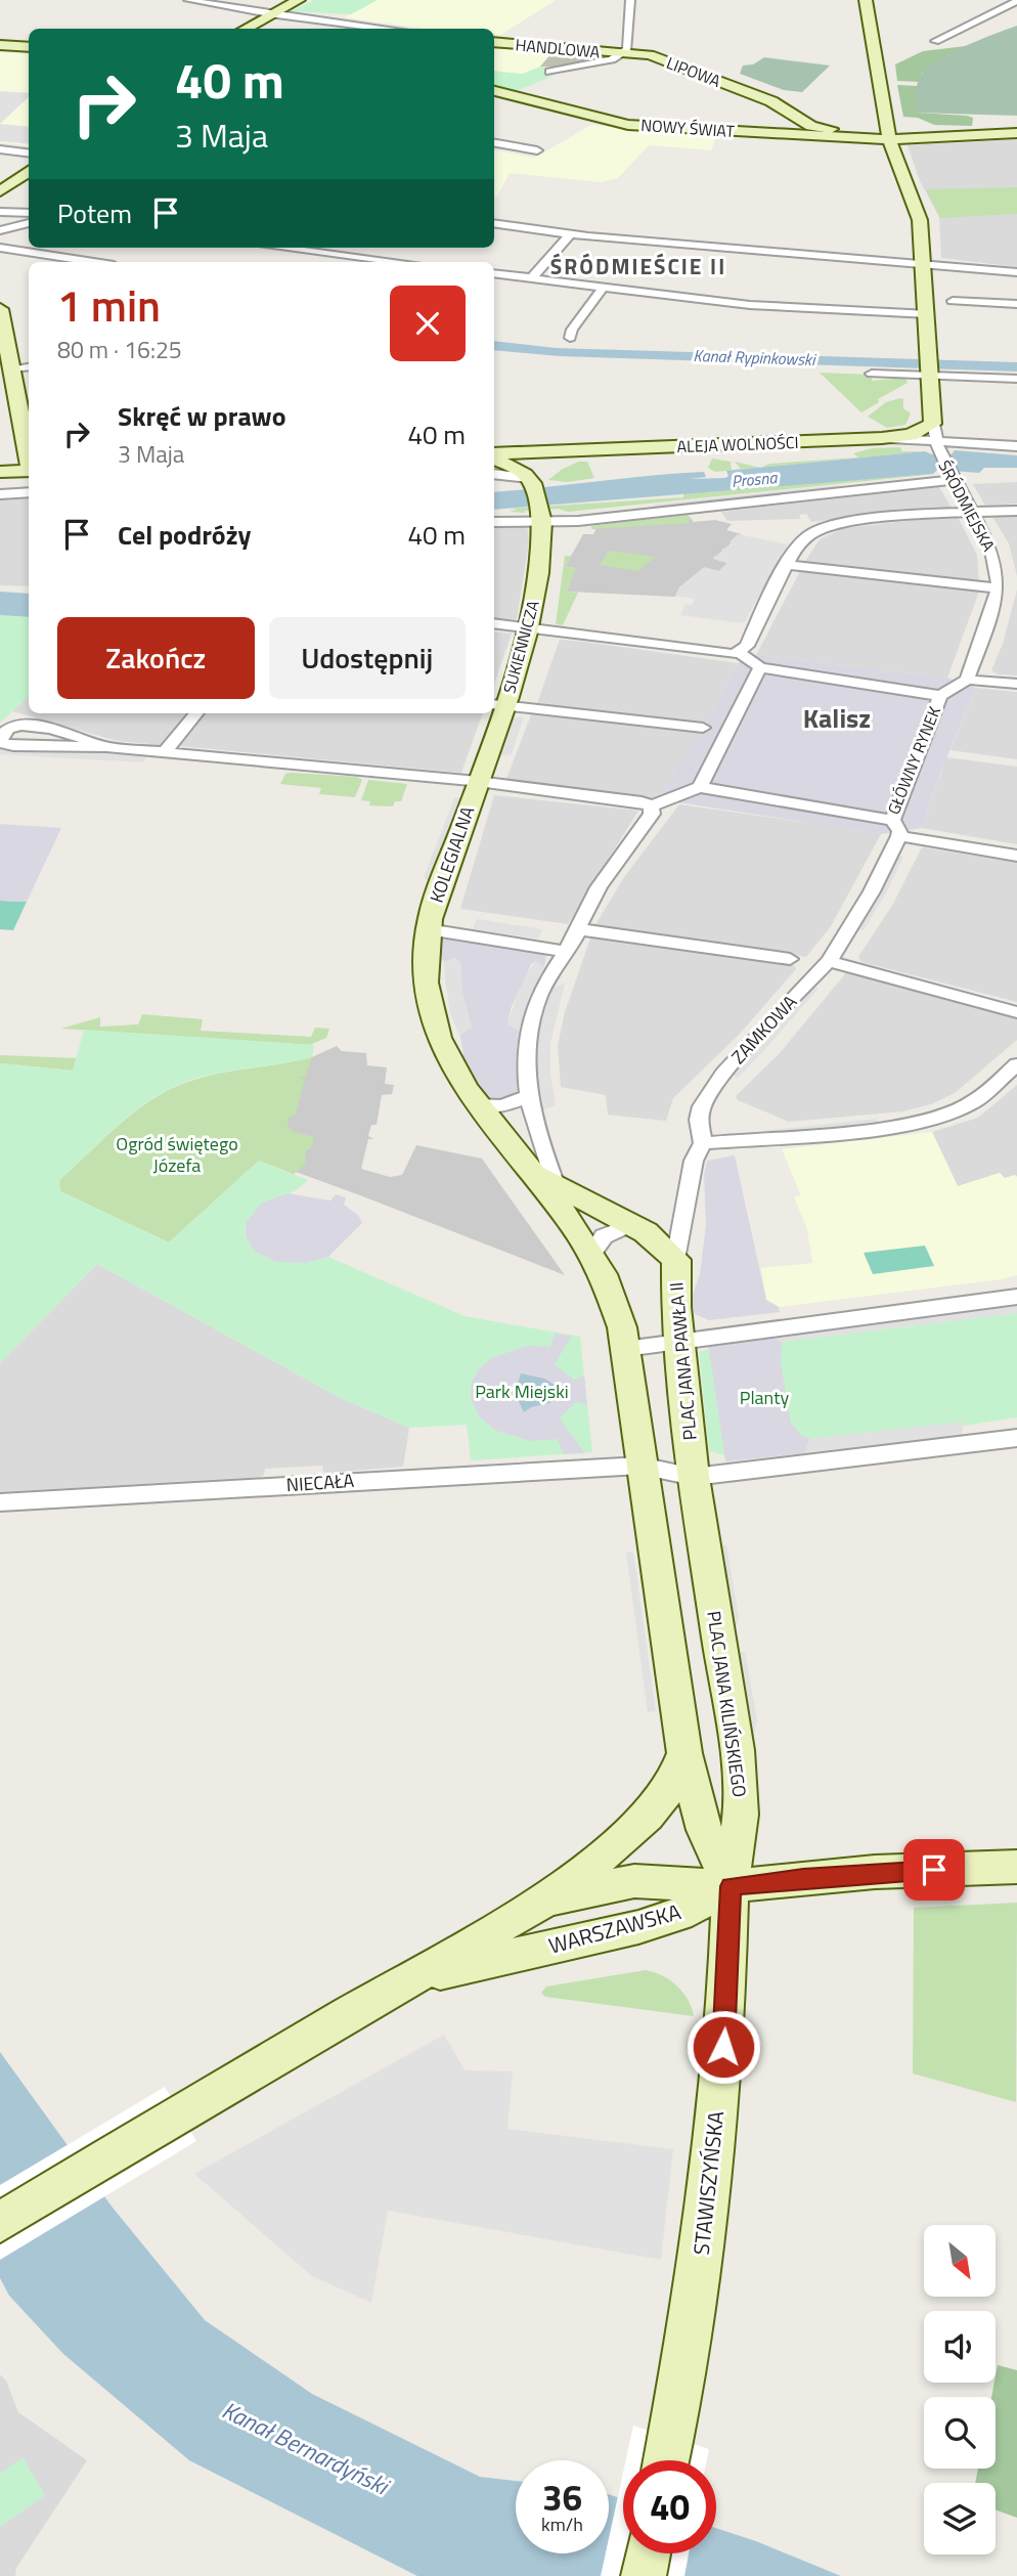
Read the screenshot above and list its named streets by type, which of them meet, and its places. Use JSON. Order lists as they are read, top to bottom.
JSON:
{
  "streets": {
    "street": [
      "HANDLOWA",
      "LIPOWA",
      "NOWY ŚWIAT",
      "ALEJA WOLNOŚCI",
      "ŚRÓDMIEJSKA",
      "SUKIENNICZA",
      "GŁÓWNY RYNEK",
      "KOLEGIALNA",
      "ZAMKOWA",
      "PLAC JANA PAWŁA II",
      "NIECAŁA",
      "PLAC JANA KILIŃSKIEGO",
      "WARSZAWSKA",
      "STAWISZYŃSKA"
    ]
  },
  "crossings": [
    ["HANDLOWA", "LIPOWA"],
    ["NOWY ŚWIAT", "ŚRÓDMIEJSKA"],
    ["ALEJA WOLNOŚCI", "ŚRÓDMIEJSKA"],
    ["SUKIENNICZA", "KOLEGIALNA"],
    ["GŁÓWNY RYNEK", "ZAMKOWA"],
    ["KOLEGIALNA", "PLAC JANA PAWŁA II"],
    ["ZAMKOWA", "PLAC JANA PAWŁA II"],
    ["PLAC JANA PAWŁA II", "NIECAŁA"],
    ["PLAC JANA PAWŁA II", "PLAC JANA KILIŃSKIEGO"],
    ["NIECAŁA", "PLAC JANA KILIŃSKIEGO"],
    ["PLAC JANA KILIŃSKIEGO", "WARSZAWSKA"],
    ["PLAC JANA KILIŃSKIEGO", "STAWISZYŃSKA"],
    ["WARSZAWSKA", "STAWISZYŃSKA"]
  ],
  "districts": ["ŚRÓDMIEŚCIE II", "Kalisz"],
  "water": ["Kanał Rypinkowski", "Prosna", "Kanał Bernardyński"],
  "parks": ["Ogród świętego Józefa", "Park Miejski", "Planty"],
  "north": "bottom right",
  "page": {
    "turn": ["40 m", "3 Maja"],
    "then": "Potem",
    "heading": ["1 min", "80 m · 16:25"],
    "list": [
      {
        "name": "Skręć w prawo",
        "note": "3 Maja",
        "value": "40 m"
      },
      {
        "name": "Cel podróży",
        "value": "40 m"
      }
    ],
    "buttons": ["Zakończ", "Udostępnij"],
    "speed": "36 km/h",
    "limit": "40"
  }
}
